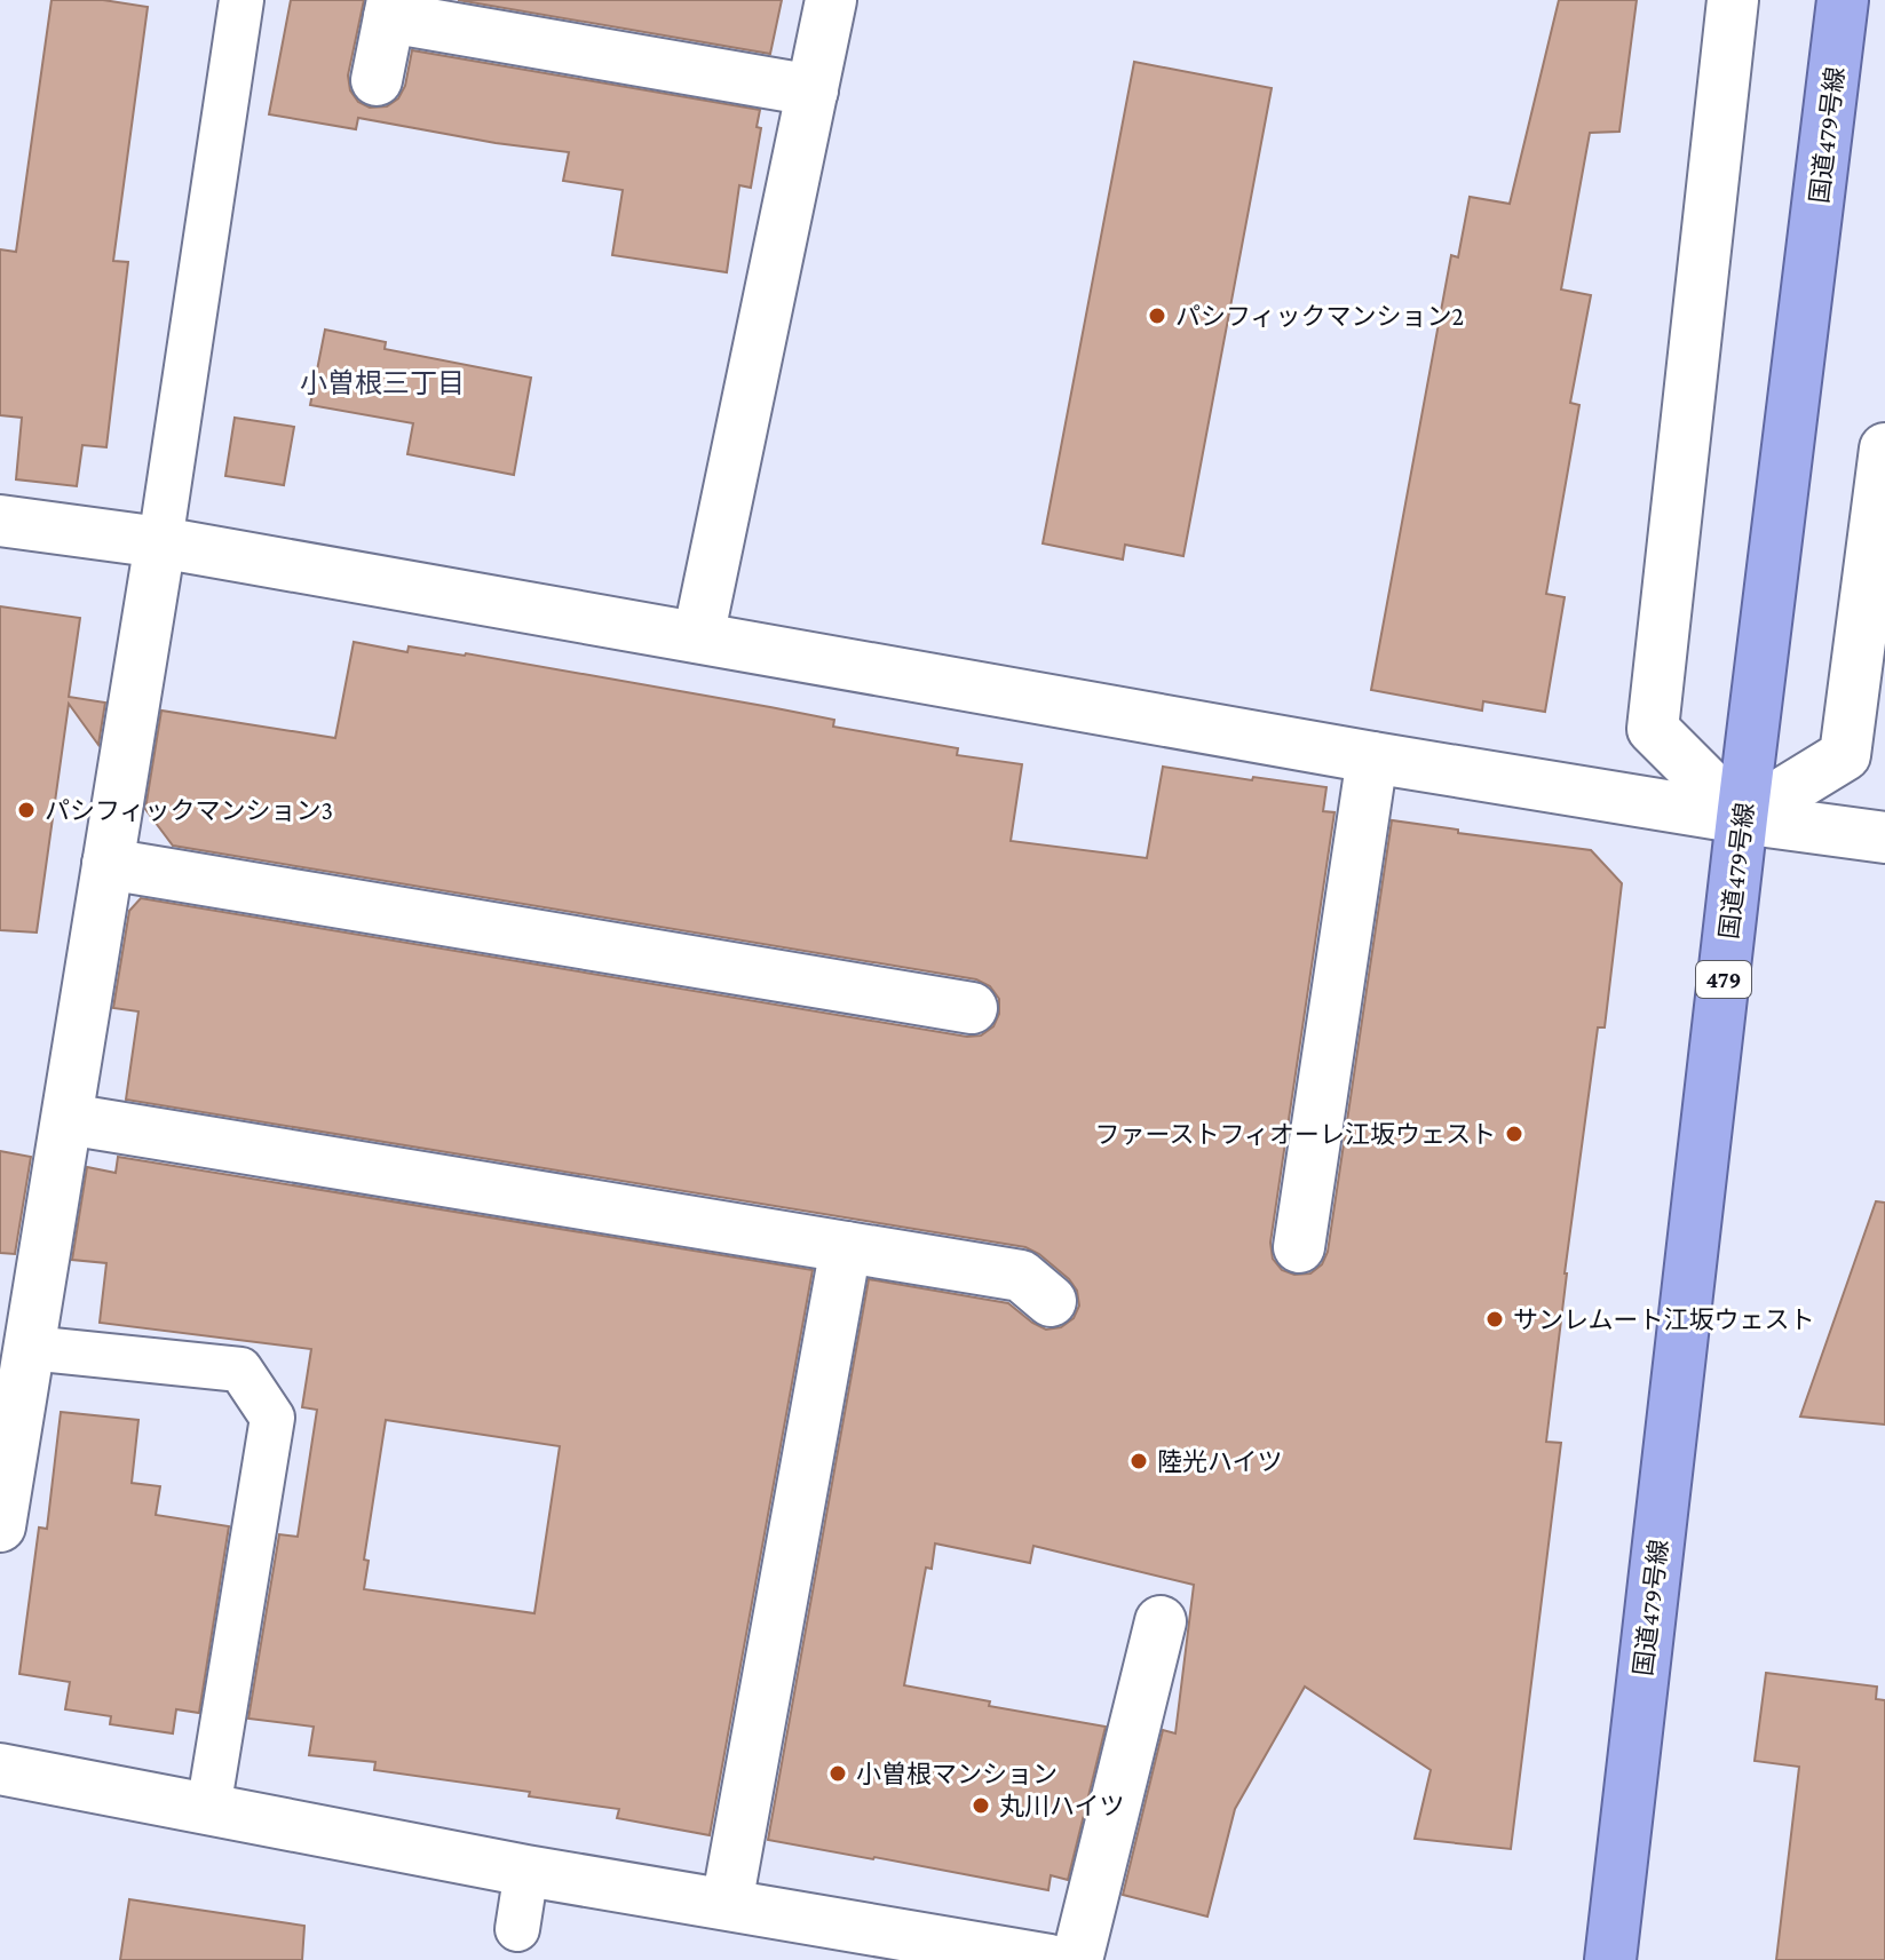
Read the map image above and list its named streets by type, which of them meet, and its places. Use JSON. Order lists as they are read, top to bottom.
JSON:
{
  "streets": {
    "highway": ["国道479号線", "479"]
  },
  "districts": ["小曽根三丁目"],
  "places": [
    "パシフィックマンション2",
    "パシフィックマンション3",
    "ファーストフィオーレ江坂ウェスト",
    "サンレムート江坂ウェスト",
    "陸光ハイツ",
    "小曽根マンション",
    "丸川ハイツ"
  ]
}
